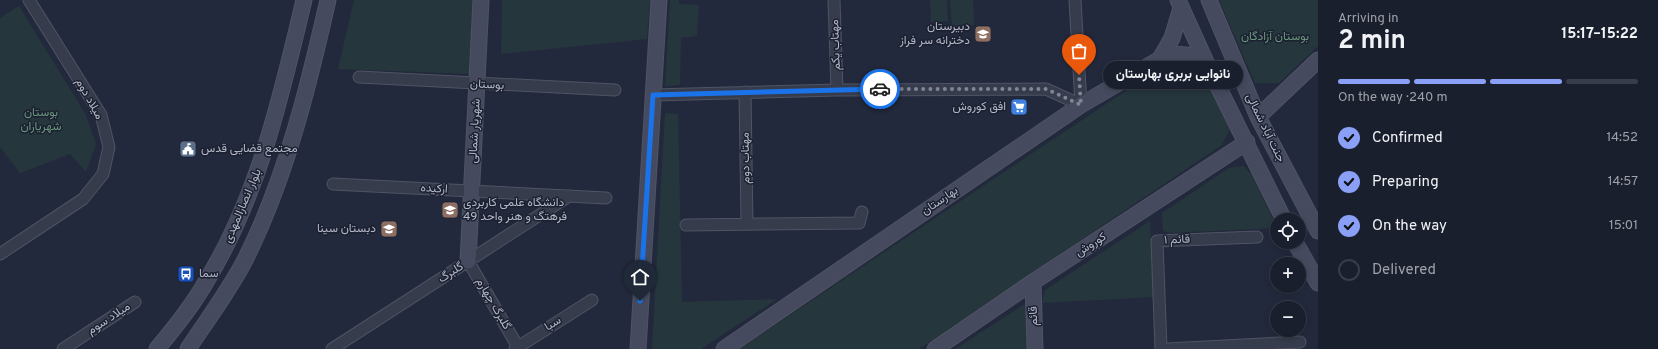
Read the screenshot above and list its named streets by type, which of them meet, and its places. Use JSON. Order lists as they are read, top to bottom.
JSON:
{
  "streets": {
    "street": [
      "مهتاب یکم",
      "بوستان",
      "میلاد دوم",
      "جنت آباد شمالی",
      "شهریار شمالی",
      "مهتاب دوم",
      "ارکیده",
      "بهارستان",
      "بلوار انصارالمهدی",
      "قائم ۱",
      "کوروش",
      "گلبرگ",
      "گلبرگ چهارم",
      "قائم",
      "میلاد سوم",
      "سبا"
    ]
  },
  "crossings": [
    ["بوستان", "شهریار شمالی"],
    ["جنت آباد شمالی", "بهارستان"],
    ["جنت آباد شمالی", "کوروش"],
    ["شهریار شمالی", "ارکیده"],
    ["شهریار شمالی", "گلبرگ"],
    ["شهریار شمالی", "گلبرگ چهارم"],
    ["ارکیده", "گلبرگ"],
    ["کوروش", "قائم"],
    ["گلبرگ", "گلبرگ چهارم"],
    ["گلبرگ چهارم", "سبا"]
  ],
  "parks": ["بوستان آزادگان", "بوستان شهریاران"],
  "places": {
    "school or university": ["دبیرستان دخترانه سر فراز", "دانشگاه علمی کاربردی فرهتگ و هنر واحد 49", "دبستان سینا"],
    "other": ["نانوایی بربری بهارستان"],
    "supermarket": ["افق کوروش"],
    "public building": ["مجتمع قضایی قدس"],
    "bus stop": ["سما"]
  },
  "page": {
    "heading": ["2 min", "Arriving in", "15:17–15:22"],
    "bubble": "نانوایی بربری بهارستان",
    "bar": "On the way · 240 m",
    "list": [
      ["Confirmed", "14:52"],
      ["Preparing", "14:57"],
      ["On the way", "15:01"],
      "Delivered"
    ],
    "map_buttons": ["+", "−"]
  }
}
